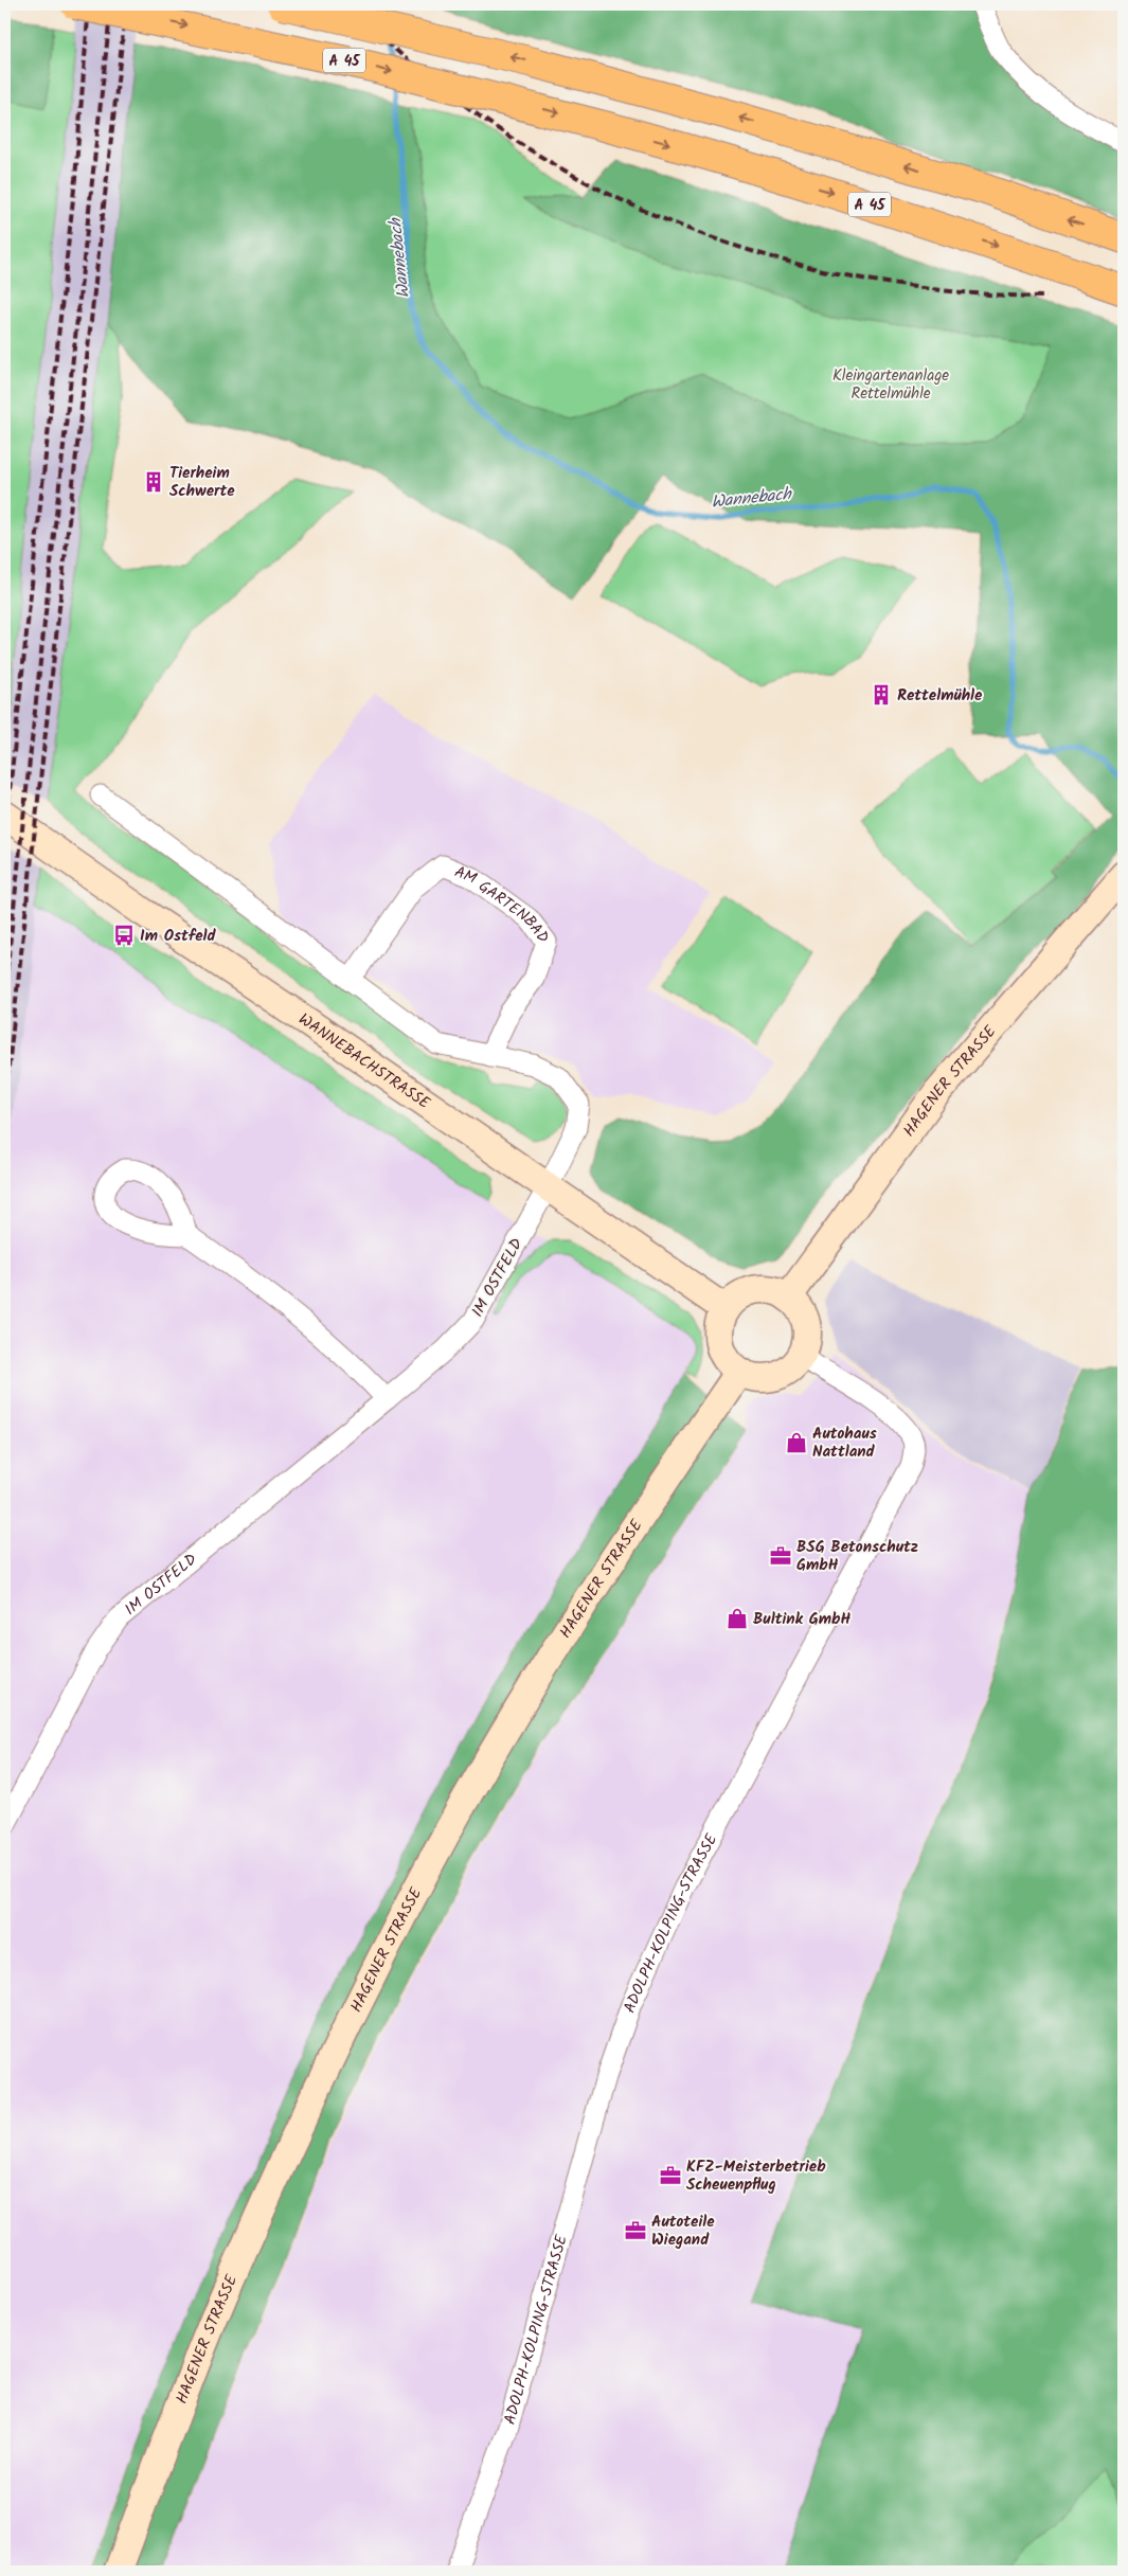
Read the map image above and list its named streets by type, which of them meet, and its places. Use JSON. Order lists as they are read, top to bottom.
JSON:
{
  "streets": {
    "highway": ["A 45"],
    "main road": ["WANNEBACHSTRASSE", "HAGENER STRASSE"],
    "street": ["AM GARTENBAD", "IM OSTFELD", "ADOLPH-KOLPING-STRASSE"]
  },
  "crossings": [
    ["WANNEBACHSTRASSE", "HAGENER STRASSE"],
    ["WANNEBACHSTRASSE", "IM OSTFELD"],
    ["WANNEBACHSTRASSE", "ADOLPH-KOLPING-STRASSE"],
    ["HAGENER STRASSE", "ADOLPH-KOLPING-STRASSE"]
  ],
  "water": ["Wannebach"],
  "parks": ["Kleingartenanlage Rettelmühle"],
  "places": {
    "building": ["Tierheim Schwerte", "Rettelmühle"],
    "bus stop": ["Im Ostfeld"],
    "shop": ["Autohaus Nattland", "Bultink GmbH"],
    "office": ["BSG Betonschutz GmbH", "KFZ-Meisterbetrieb Scheuenpflug", "Autoteile Wiegand"]
  }
}
